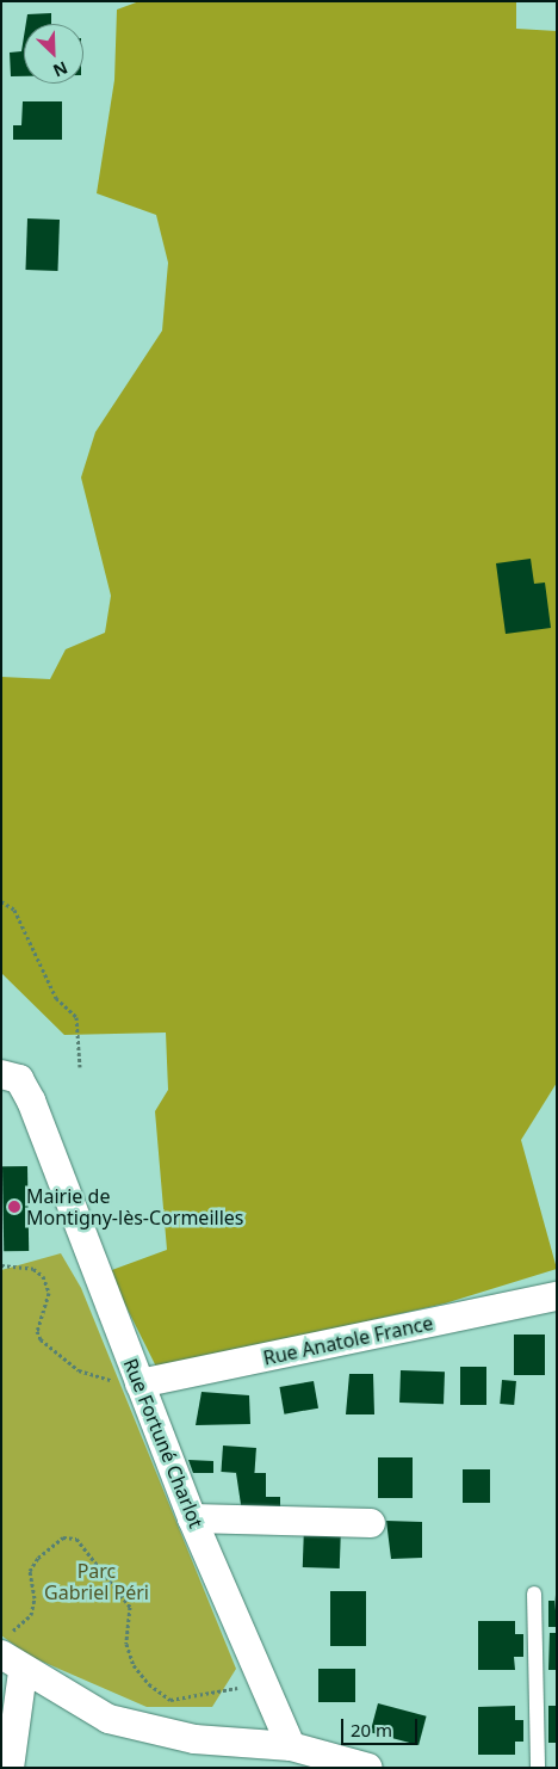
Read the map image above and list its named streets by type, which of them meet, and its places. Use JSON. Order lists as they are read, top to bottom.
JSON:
{
  "streets": {
    "street": ["Rue Anatole France", "Rue Fortuné Charlot"]
  },
  "crossings": [
    ["Rue Anatole France", "Rue Fortuné Charlot"]
  ],
  "parks": ["Parc Gabriel Péri"],
  "places": ["Mairie de Montigny-lès-Cormeilles"],
  "scale_bar": "20 m",
  "north": "bottom right"
}
